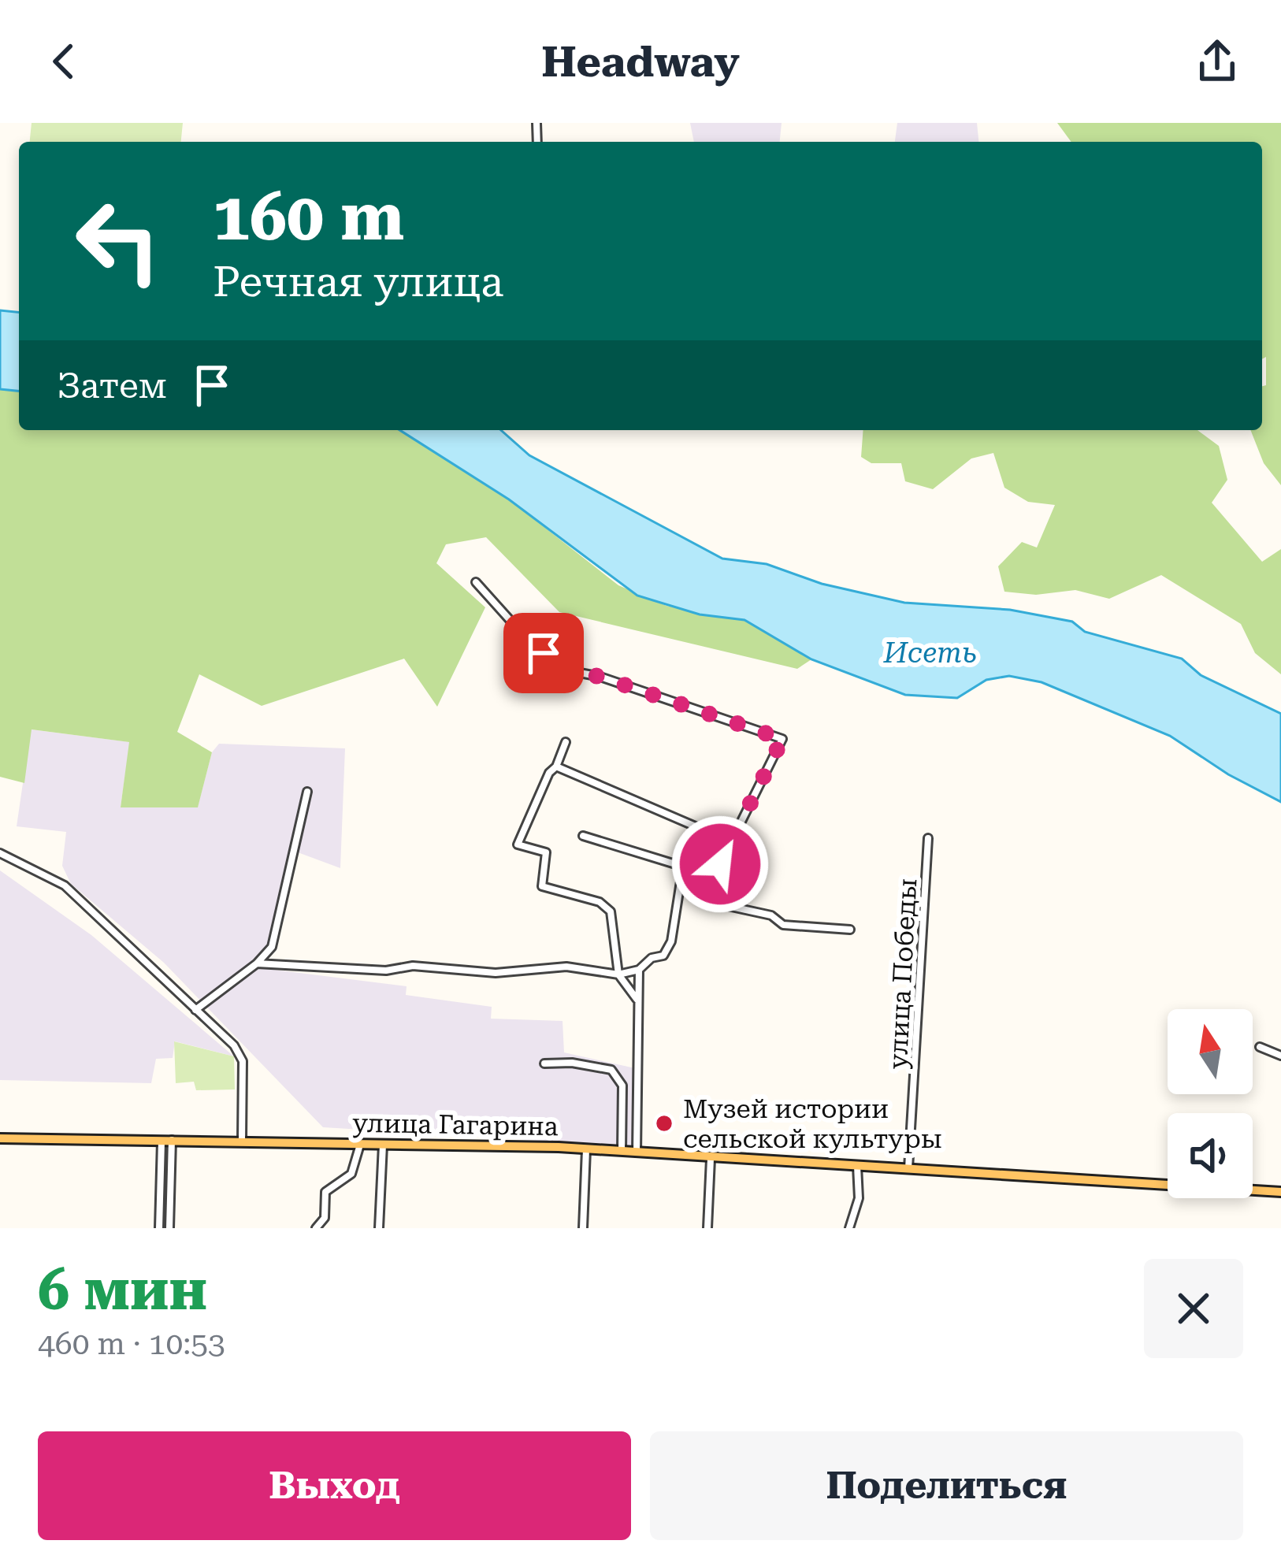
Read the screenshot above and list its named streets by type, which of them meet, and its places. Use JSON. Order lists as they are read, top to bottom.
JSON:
{
  "streets": {
    "main road": ["улица Гагарина"],
    "street": ["улица Победы"]
  },
  "crossings": [
    ["улица Победы", "улица Гагарина"]
  ],
  "water": ["Исеть"],
  "places": ["Музей истории сельской культуры"],
  "north": "top",
  "page": {
    "header": "Headway",
    "turn": ["160 m", "Речная улица"],
    "then": "Затем",
    "heading": ["6 мин", "460 m · 10:53"],
    "buttons": ["Выход", "Поделиться"]
  }
}
